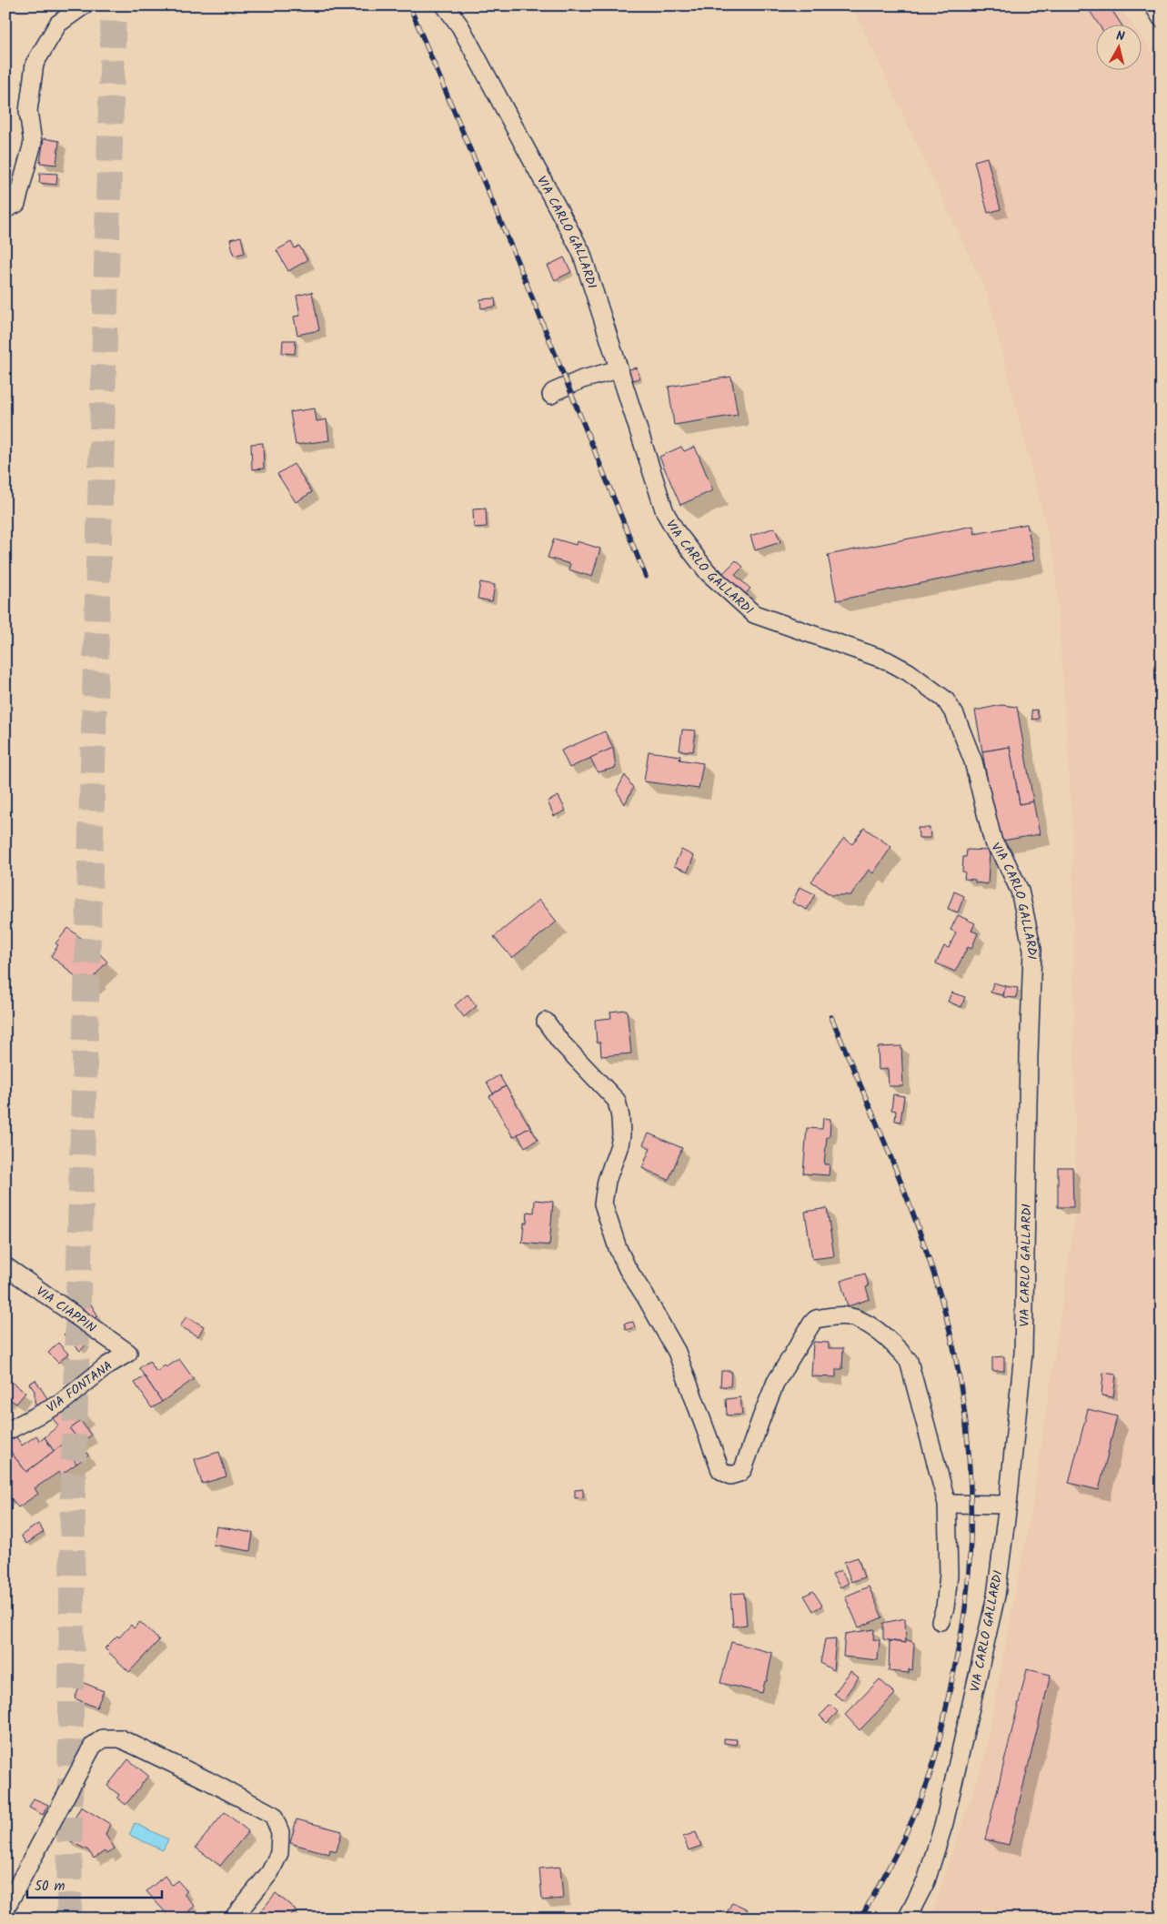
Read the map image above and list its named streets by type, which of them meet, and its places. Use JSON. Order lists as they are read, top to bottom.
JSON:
{
  "streets": {
    "street": ["VIA CARLO GALLARDI", "VIA CIAPPIN", "VIA FONTANA"]
  },
  "crossings": [
    ["VIA CIAPPIN", "VIA FONTANA"]
  ],
  "scale_bar": "50 m",
  "north": "top"
}
